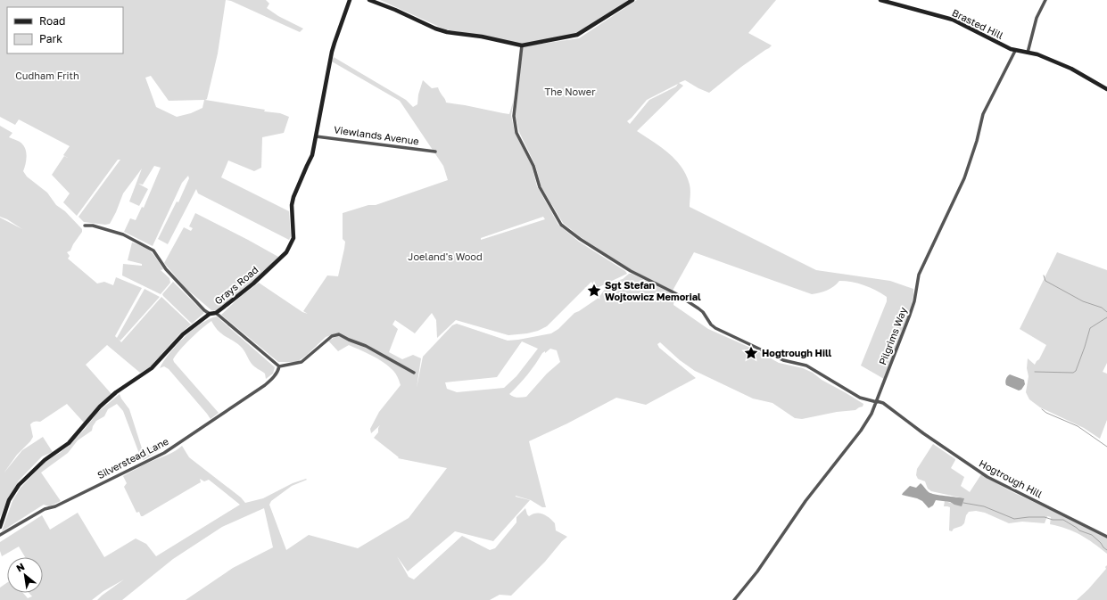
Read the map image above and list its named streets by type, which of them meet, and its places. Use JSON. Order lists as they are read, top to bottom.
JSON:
{
  "streets": {
    "street": [
      "Brasted Hill",
      "Viewlands Avenue",
      "Grays Road",
      "Pilgrims Way",
      "Silverstead Lane",
      "Hogtrough Hill"
    ]
  },
  "crossings": [
    ["Brasted Hill", "Pilgrims Way"],
    ["Viewlands Avenue", "Grays Road"],
    ["Pilgrims Way", "Hogtrough Hill"]
  ],
  "parks": ["Cudham Frith", "The Nower", "Joeland's Wood"],
  "places": {
    "place": ["Sgt Stefan Wojtowicz Memorial", "Hogtrough Hill"]
  },
  "legend": ["Road", "Park"],
  "north": "top left"
}
